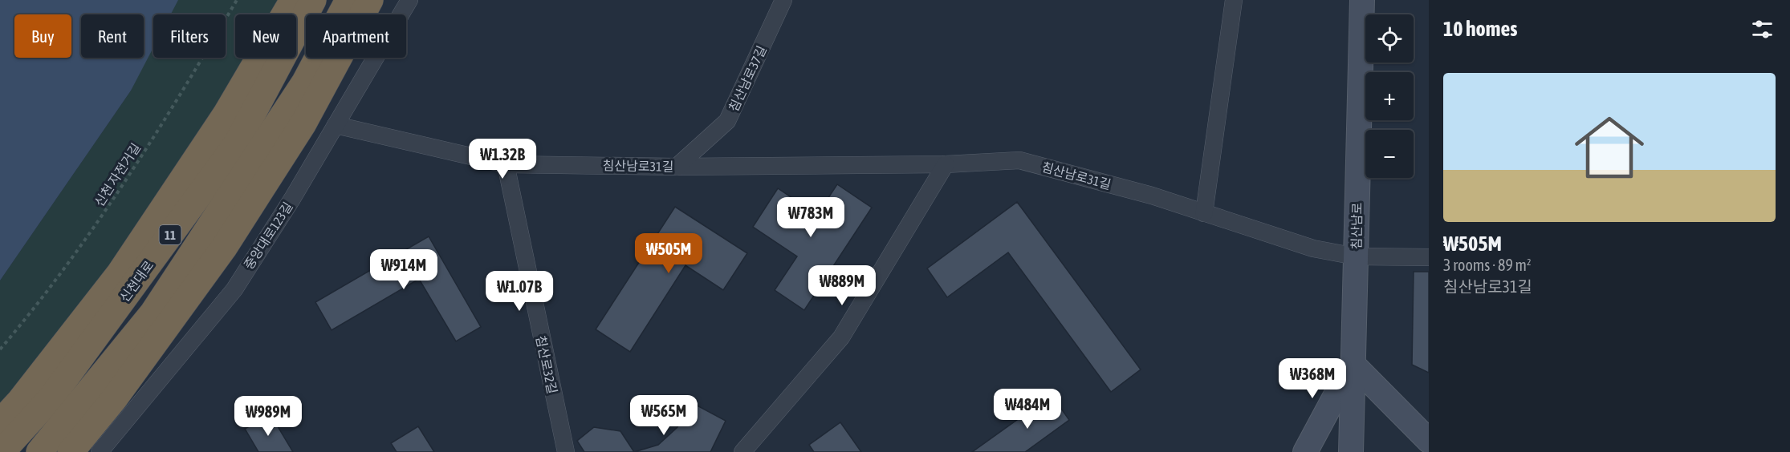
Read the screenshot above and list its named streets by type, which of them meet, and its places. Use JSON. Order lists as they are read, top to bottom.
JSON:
{
  "streets": {
    "highway": ["11", "신천대로"],
    "main road": ["침산남로"],
    "street": [
      "침산남로37길",
      "침산남로31길",
      "중앙대로123길",
      "침산로32길"
    ],
    "path": ["신천 자전거길"]
  },
  "crossings": [
    ["침산남로37길", "침산남로31길"],
    ["침산남로31길", "침산남로"],
    ["침산남로31길", "중앙대로123길"],
    ["침산남로31길", "침산로32길"]
  ],
  "page": {
    "heading": "10 homes",
    "map_buttons": ["+", "−"],
    "chip": [
      "Buy",
      "Rent",
      "Filters",
      "New",
      "Apartment"
    ],
    "list": [
      {
        "name": "₩505M",
        "note": "3 rooms · 89 m² · 침산남로31길"
      }
    ],
    "price": [
      "₩1.32B",
      "₩783M",
      "₩505M",
      "₩914M",
      "₩889M",
      "₩1.07B",
      "₩368M",
      "₩484M",
      "₩565M",
      "₩989M"
    ]
  }
}
